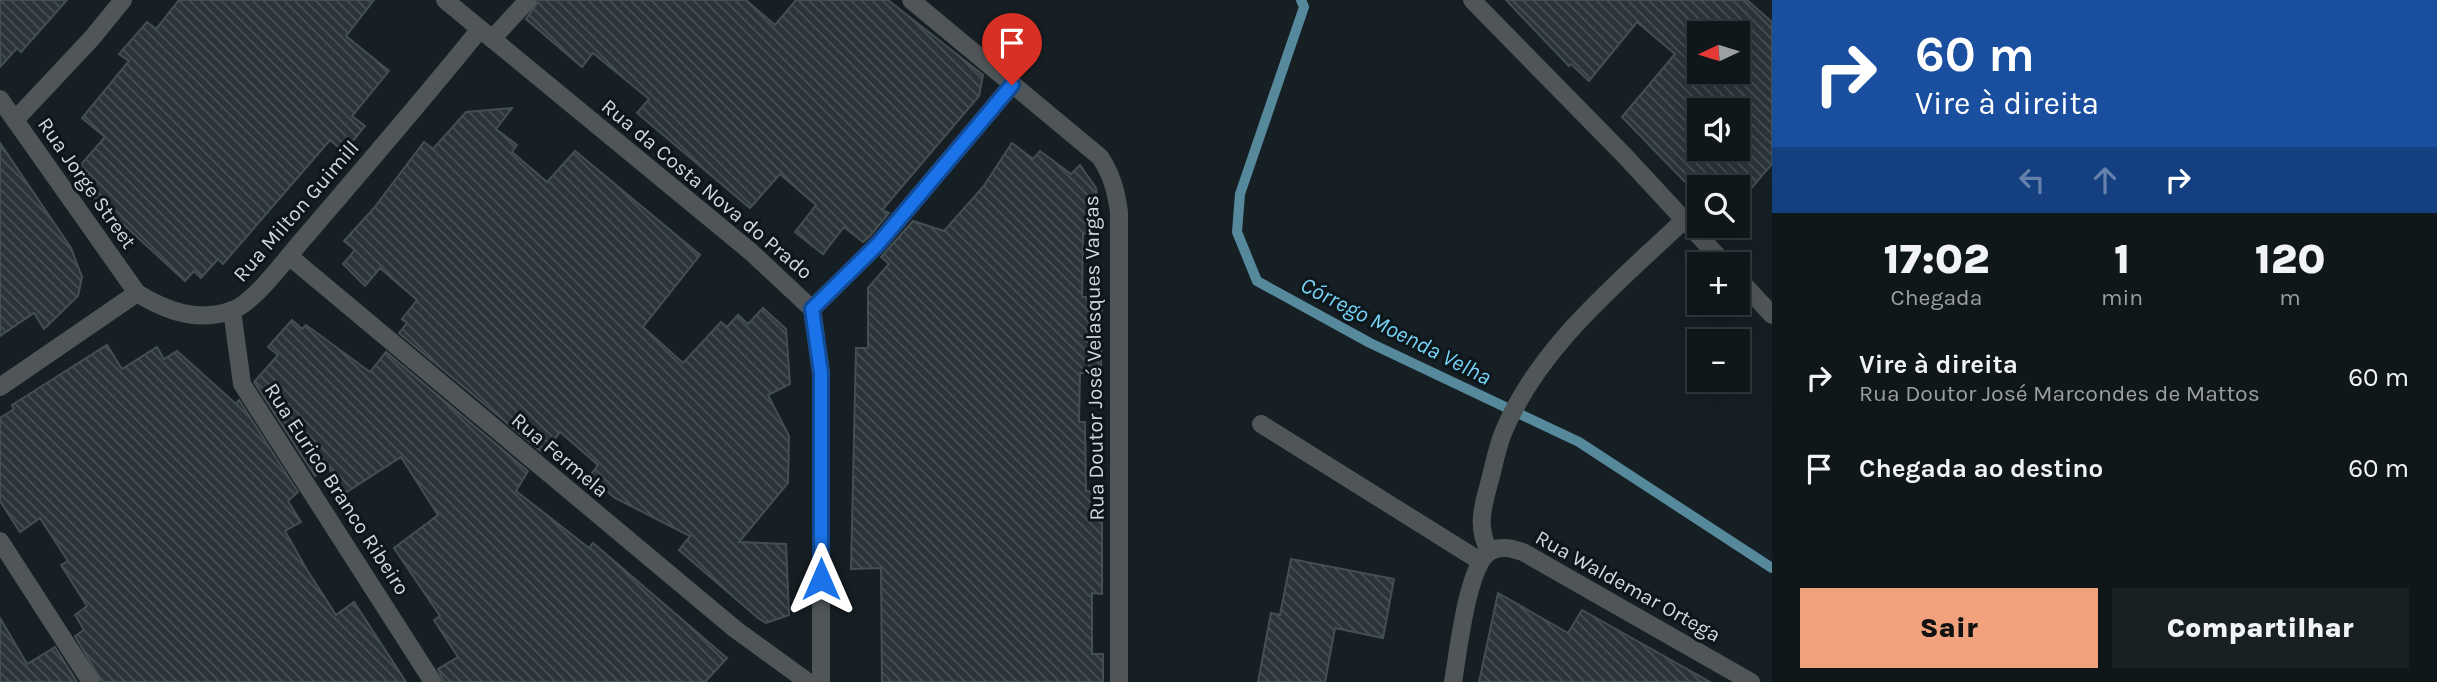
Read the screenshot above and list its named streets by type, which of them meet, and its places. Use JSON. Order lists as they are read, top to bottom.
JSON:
{
  "streets": {
    "street": [
      "Rua Jorge Street",
      "Rua da Costa Nova do Prado",
      "Rua Milton Guimill",
      "Rua Doutor José Velasques Vargas",
      "Rua Fermela",
      "Rua Eurico Branco Ribeiro",
      "Rua Waldemar Ortega"
    ]
  },
  "crossings": [
    ["Rua Jorge Street", "Rua Milton Guimill"],
    ["Rua da Costa Nova do Prado", "Rua Milton Guimill"],
    ["Rua Milton Guimill", "Rua Fermela"],
    ["Rua Milton Guimill", "Rua Eurico Branco Ribeiro"]
  ],
  "water": ["Córrego Moenda Velha"],
  "north": "left",
  "page": {
    "turn": ["60 m", "Vire à direita"],
    "map_buttons": ["+", "−"],
    "eta": [
      "17:02",
      "Chegada",
      "1",
      "min",
      "120",
      "m"
    ],
    "list": [
      {
        "name": "Vire à direita",
        "note": "Rua Doutor José Marcondes de Mattos",
        "value": "60 m"
      },
      {
        "name": "Chegada ao destino",
        "value": "60 m"
      }
    ],
    "buttons": ["Sair", "Compartilhar"]
  }
}
